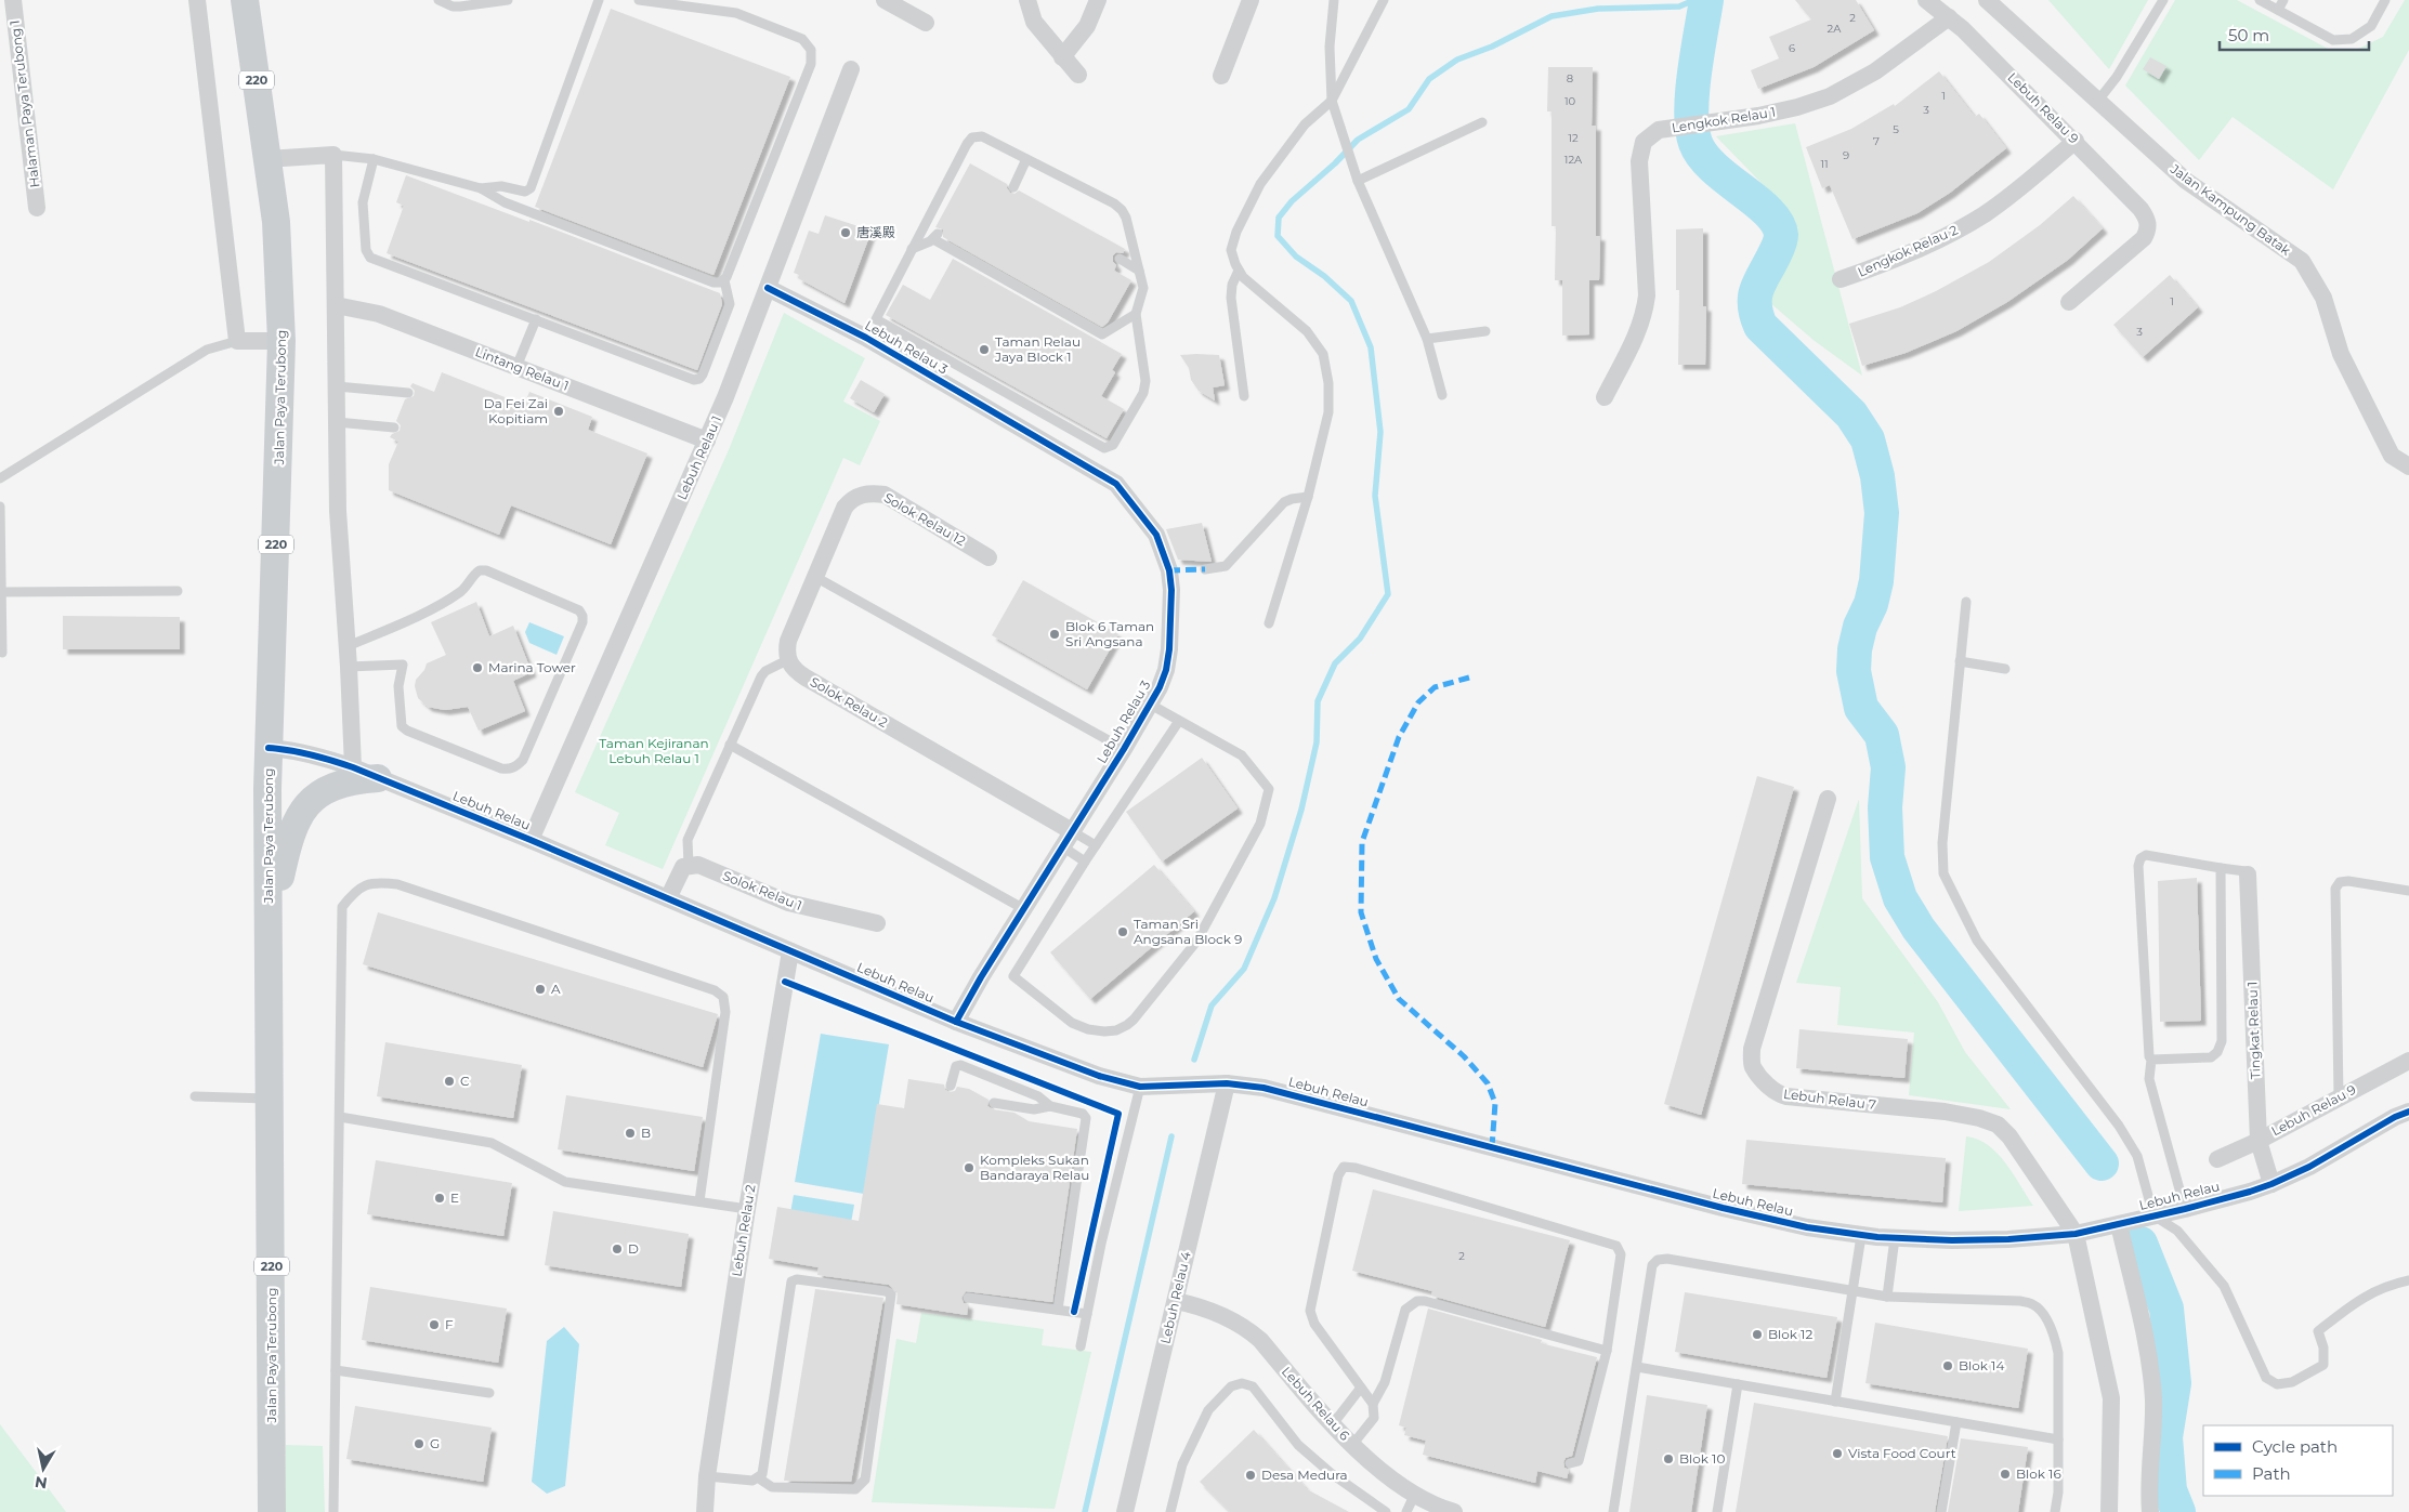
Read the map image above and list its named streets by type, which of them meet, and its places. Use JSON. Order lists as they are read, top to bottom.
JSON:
{
  "streets": {
    "main road": ["220", "Jalan Paya Terubong"],
    "street": [
      "Halaman Paya Terubong 1",
      "Lebuh Relau 9",
      "Lengkok Relau 1",
      "Jalan Kampung Batak",
      "Lengkok Relau 2",
      "Lebuh Relau 3",
      "Lintang Relau 1",
      "Lebuh Relau 1",
      "Solok Relau 12",
      "Solok Relau 2",
      "Lebuh Relau",
      "Solok Relau 1",
      "Tingkat Relau 1",
      "Lebuh Relau 7",
      "Lebuh Relau 2",
      "Lebuh Relau 4",
      "Lebuh Relau 6"
    ]
  },
  "crossings": [
    ["Lebuh Relau 9", "Lengkok Relau 1"],
    ["Lebuh Relau 9", "Lengkok Relau 2"],
    ["Lebuh Relau 9", "Tingkat Relau 1"],
    ["Lebuh Relau 3", "Lebuh Relau 1"],
    ["Lebuh Relau 3", "Solok Relau 2"],
    ["Lebuh Relau 3", "Lebuh Relau"],
    ["Lintang Relau 1", "Lebuh Relau 1"],
    ["Jalan Paya Terubong", "Lebuh Relau"],
    ["Lebuh Relau 1", "Lebuh Relau"],
    ["Lebuh Relau", "Tingkat Relau 1"],
    ["Lebuh Relau", "Lebuh Relau 7"],
    ["Lebuh Relau", "Lebuh Relau 2"],
    ["Lebuh Relau", "Lebuh Relau 4"],
    ["Lebuh Relau 4", "Lebuh Relau 6"]
  ],
  "parks": ["Taman Kejiranan Lebuh Relau 1"],
  "places": [
    "唐溪殿",
    "Taman Relau Jaya Block 1",
    "Da Fei Zai Kopitiam",
    "Blok 6 Taman Sri Angsana",
    "Marina Tower",
    "Taman Sri Angsana Block 9",
    "A",
    "C",
    "B",
    "Kompleks Sukan Bandaraya Relau",
    "E",
    "D",
    "F",
    "Blok 12",
    "Blok 14",
    "G",
    "Vista Food Court",
    "Blok 10",
    "Blok 16",
    "Desa Medura"
  ],
  "house_numbers": [
    "2",
    "2A",
    "6",
    "8",
    "1",
    "10",
    "3",
    "5",
    "12",
    "7",
    "9",
    "12A",
    "11",
    "1",
    "3",
    "2"
  ],
  "legend": ["Cycle path", "Path"],
  "scale_bar": "50 m",
  "north": "bottom"
}
